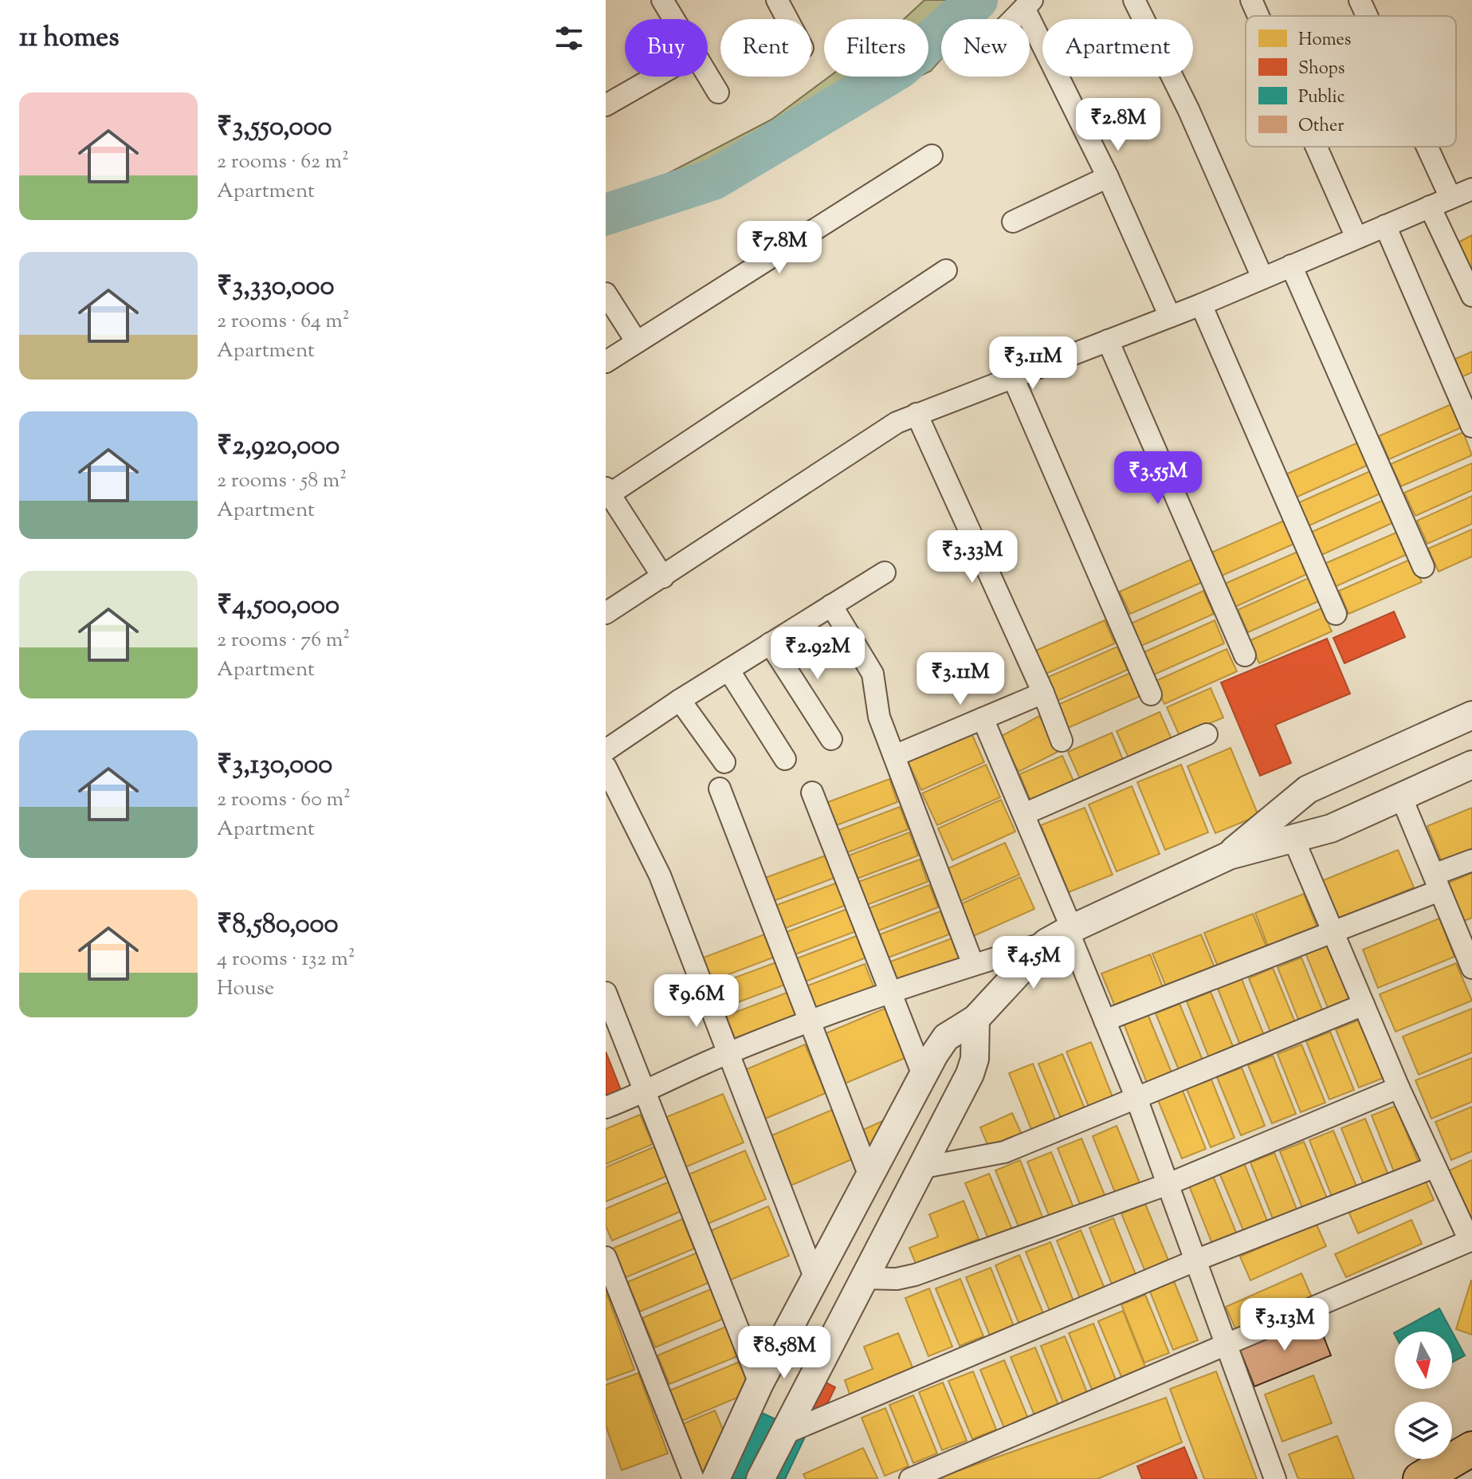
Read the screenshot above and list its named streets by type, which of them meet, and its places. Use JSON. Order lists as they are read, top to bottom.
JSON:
{
  "legend": [
    "Homes",
    "Shops",
    "Public",
    "Other"
  ],
  "north": "bottom",
  "page": {
    "heading": "11 homes",
    "chip": [
      "Buy",
      "Rent",
      "Filters",
      "New",
      "Apartment"
    ],
    "list": [
      {
        "name": "₹3,550,000",
        "note": "2 rooms · 62 m² · Apartment"
      },
      {
        "name": "₹3,330,000",
        "note": "2 rooms · 64 m² · Apartment"
      },
      {
        "name": "₹2,920,000",
        "note": "2 rooms · 58 m² · Apartment"
      },
      {
        "name": "₹4,500,000",
        "note": "2 rooms · 76 m² · Apartment"
      },
      {
        "name": "₹3,130,000",
        "note": "2 rooms · 60 m² · Apartment"
      },
      {
        "name": "₹8,580,000",
        "note": "4 rooms · 132 m² · House"
      }
    ],
    "price": [
      "₹2.8M",
      "₹7.8M",
      "₹3.11M",
      "₹3.55M",
      "₹3.33M",
      "₹2.92M",
      "₹3.11M",
      "₹4.5M",
      "₹9.6M",
      "₹3.13M",
      "₹8.58M"
    ]
  }
}
